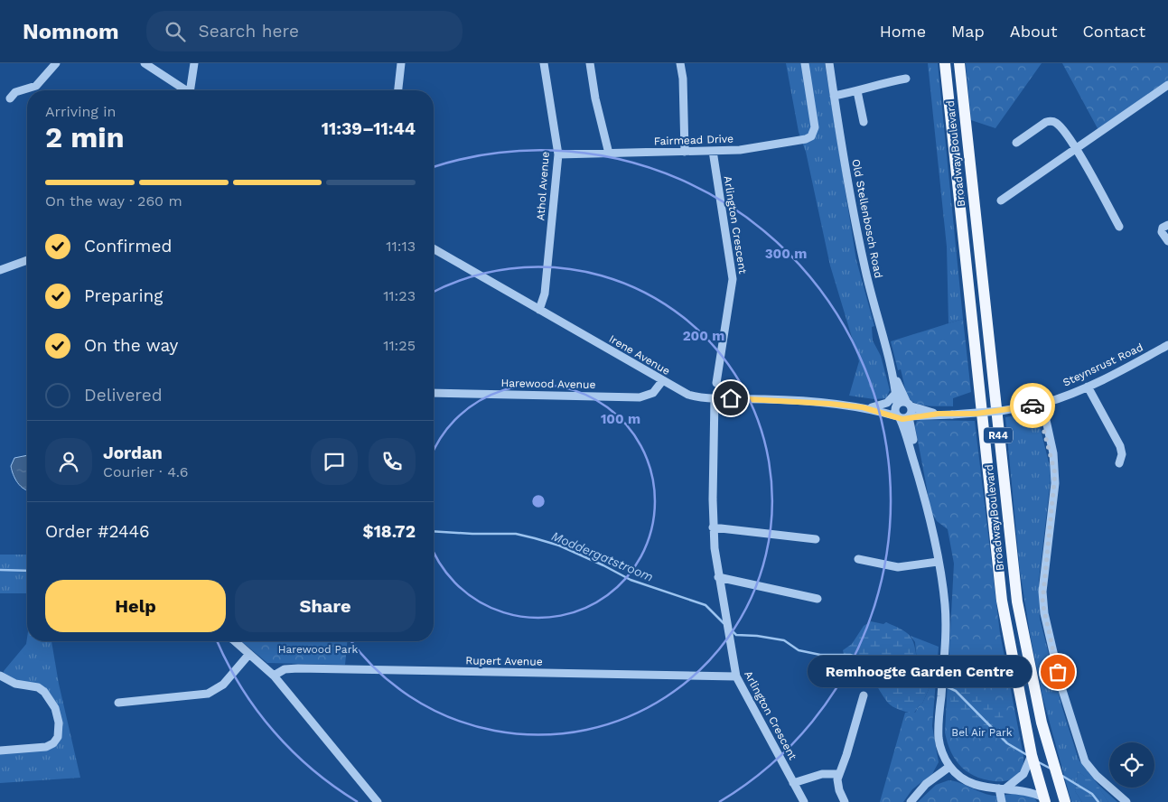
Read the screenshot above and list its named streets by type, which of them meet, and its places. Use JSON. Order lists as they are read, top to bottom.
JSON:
{
  "streets": {
    "main road": ["Broadway Boulevard", "R44"],
    "street": [
      "Fairmead Drive",
      "Athol Avenue",
      "Old Stellenbosch Road",
      "Arlington Crescent",
      "Irene Avenue",
      "Steynsrust Road",
      "Harewood Avenue",
      "Rupert Avenue"
    ]
  },
  "crossings": [
    ["Fairmead Drive", "Athol Avenue"],
    ["Fairmead Drive", "Arlington Crescent"],
    ["Athol Avenue", "Irene Avenue"],
    ["Old Stellenbosch Road", "Irene Avenue"],
    ["Old Stellenbosch Road", "Steynsrust Road"],
    ["Arlington Crescent", "Irene Avenue"],
    ["Arlington Crescent", "Rupert Avenue"],
    ["Irene Avenue", "Steynsrust Road"],
    ["Irene Avenue", "Harewood Avenue"]
  ],
  "water": ["Moddergatstroom"],
  "parks": ["Harewood Park", "Bel Air Park"],
  "places": ["Remhoogte Garden Centre"],
  "page": {
    "header": "Nomnom",
    "search": "Search here",
    "nav": [
      "Home",
      "Map",
      "About",
      "Contact"
    ],
    "heading": ["2 min", "Arriving in", "11:39–11:44"],
    "panel": [
      "Jordan",
      "Courier · 4.6",
      "Order #2446",
      "$18.72"
    ],
    "bar": "On the way · 260 m",
    "list": [
      ["Confirmed", "11:13"],
      ["Preparing", "11:23"],
      ["On the way", "11:25"],
      "Delivered"
    ],
    "buttons": ["Help", "Share"],
    "bubble": "Remhoogte Garden Centre"
  },
  "rings": ["300 m", "200 m", "100 m"]
}
